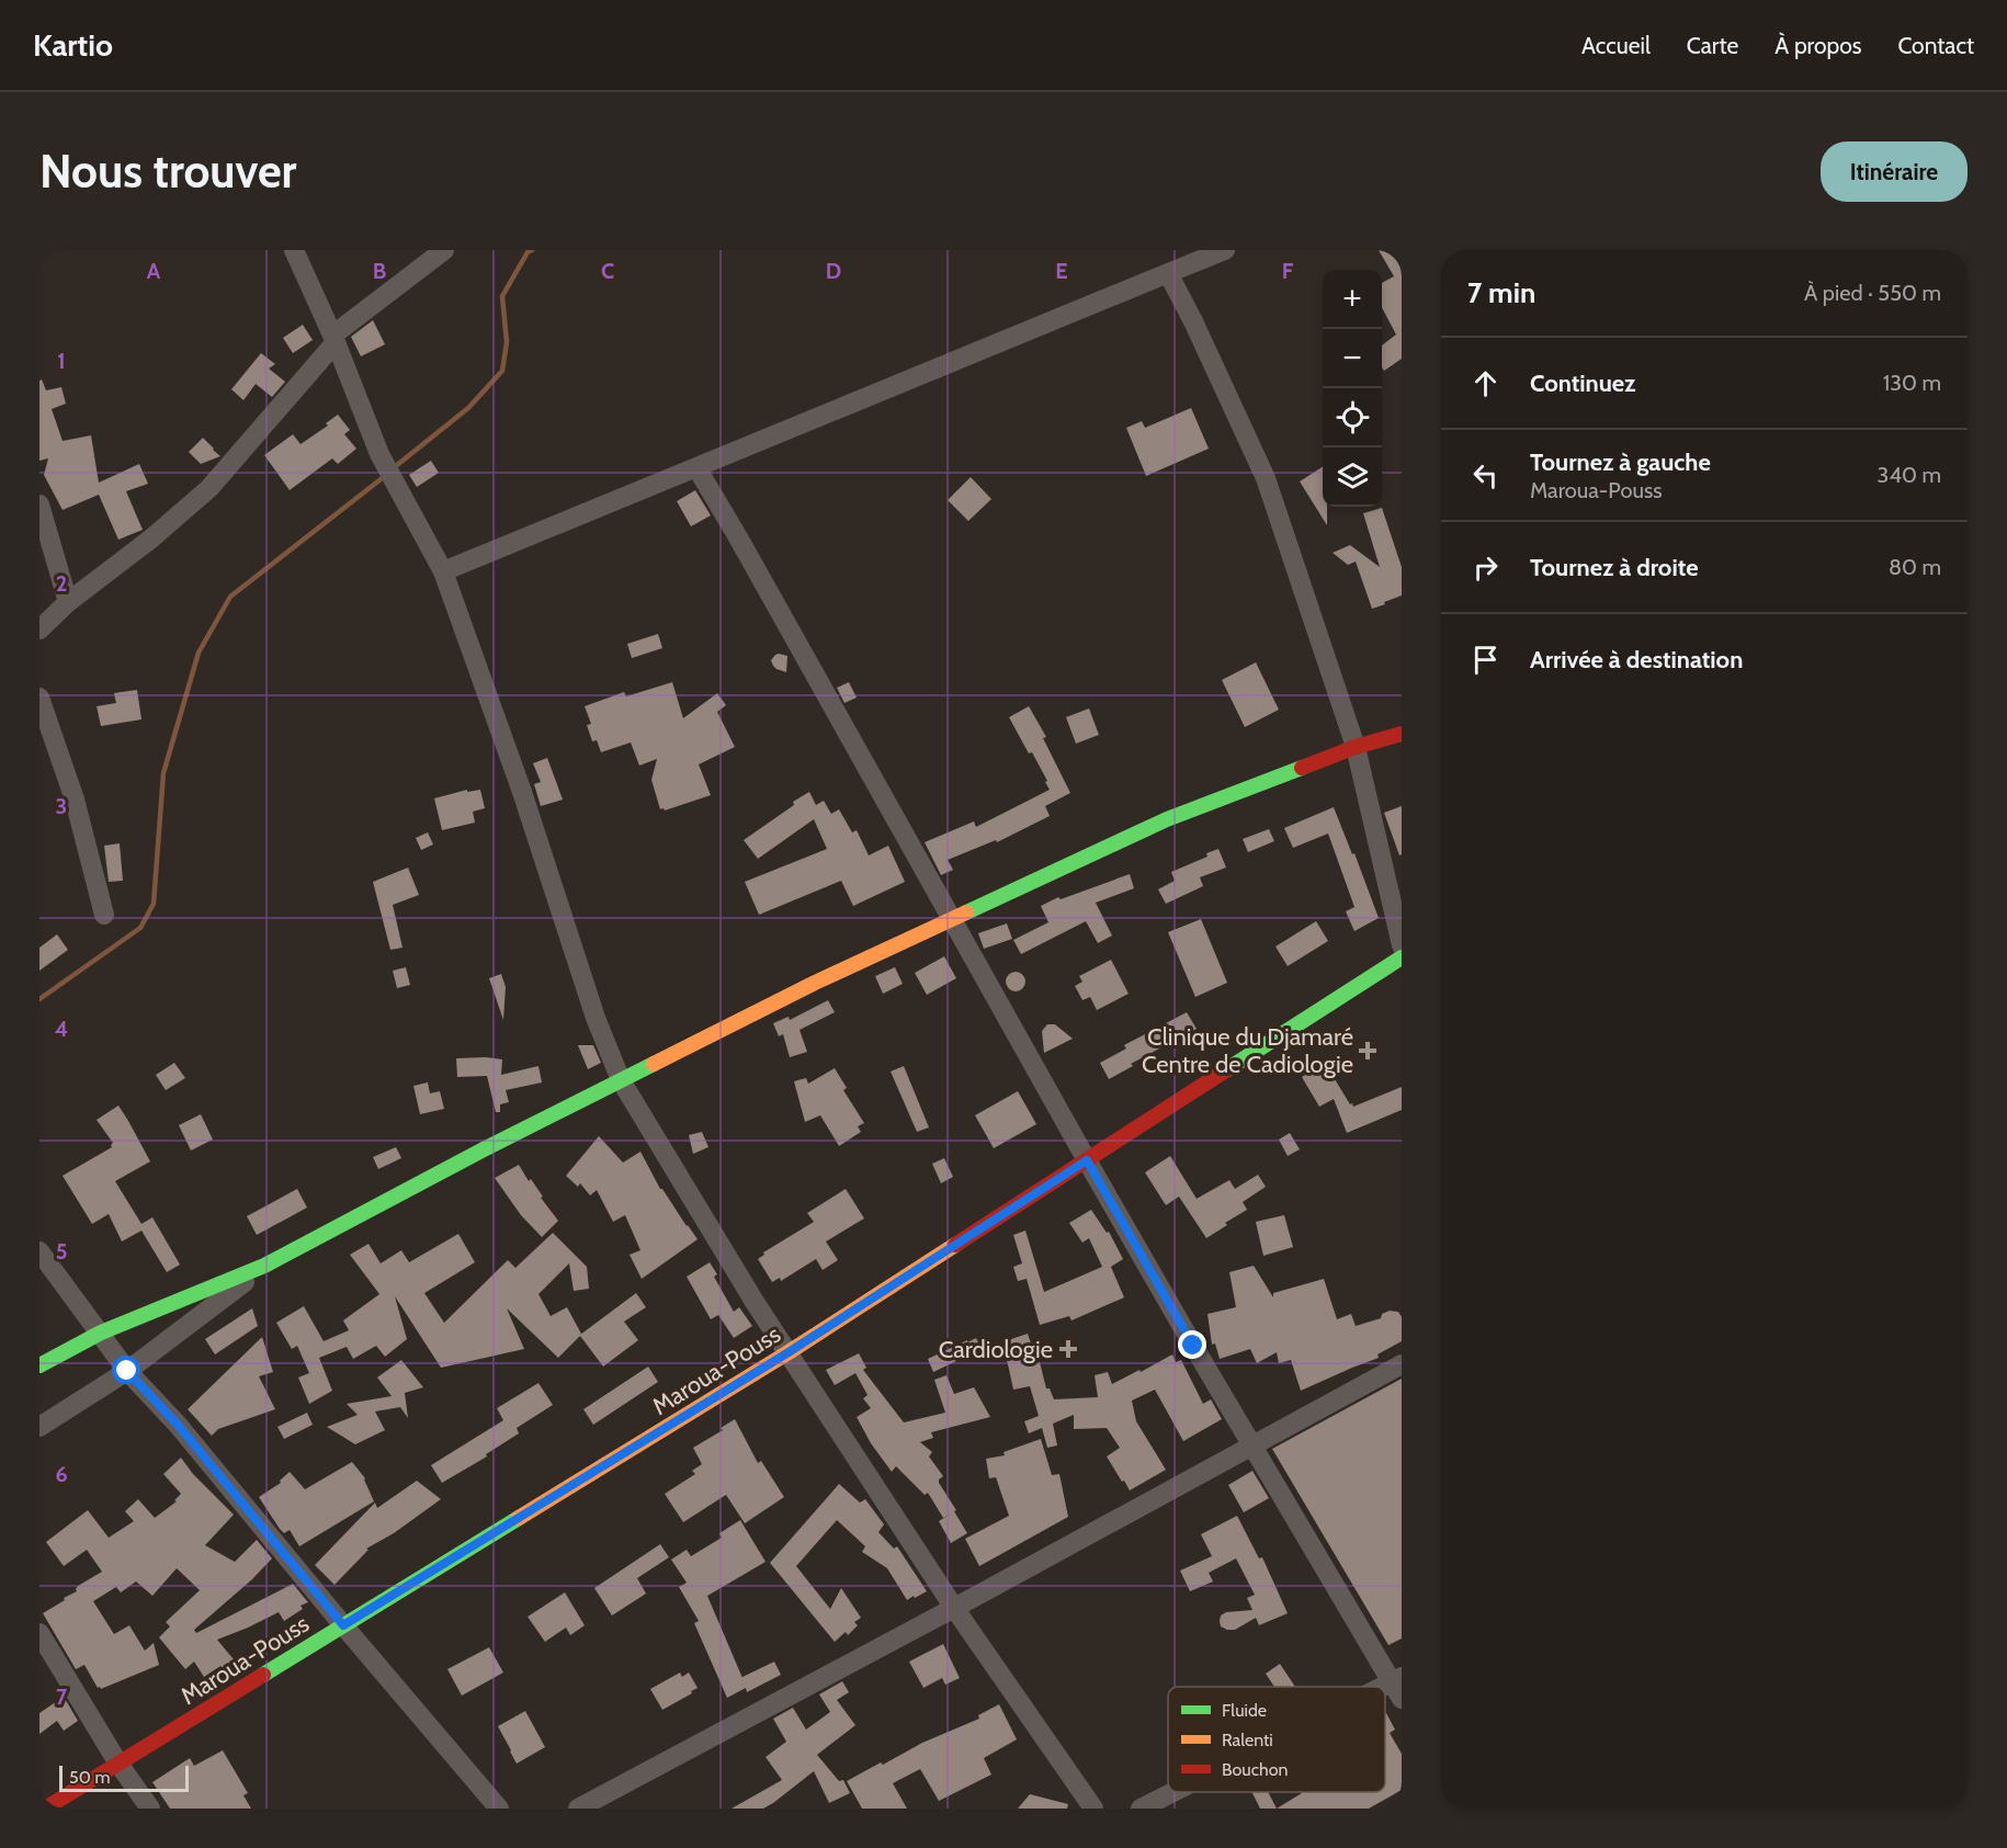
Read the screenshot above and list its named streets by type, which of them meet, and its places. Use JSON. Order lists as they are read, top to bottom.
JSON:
{
  "streets": {
    "main road": ["Maroua-Pouss"]
  },
  "places": {
    "health": ["Clinique du Djamaré Centre de Cadiologie", "Cardiologie"]
  },
  "legend": ["Fluide", "Ralenti", "Bouchon"],
  "scale_bar": "50 m",
  "page": {
    "header": "Kartio",
    "nav": [
      "Accueil",
      "Carte",
      "À propos",
      "Contact"
    ],
    "buttons": "Itinéraire",
    "title": "Nous trouver",
    "heading": ["7 min", "À pied · 550 m"],
    "map_buttons": ["+", "−"],
    "list": [
      ["Continuez", "130 m"],
      ["Tournez à gauche", "Maroua-Pouss", "340 m"],
      ["Tournez à droite", "80 m"],
      "Arrivée à destination"
    ],
    "scale": "50 m"
  },
  "grid": {
    "columns": [
      "A",
      "B",
      "C",
      "D",
      "E",
      "F"
    ],
    "rows": [
      "1",
      "2",
      "3",
      "4",
      "5",
      "6",
      "7"
    ]
  }
}
